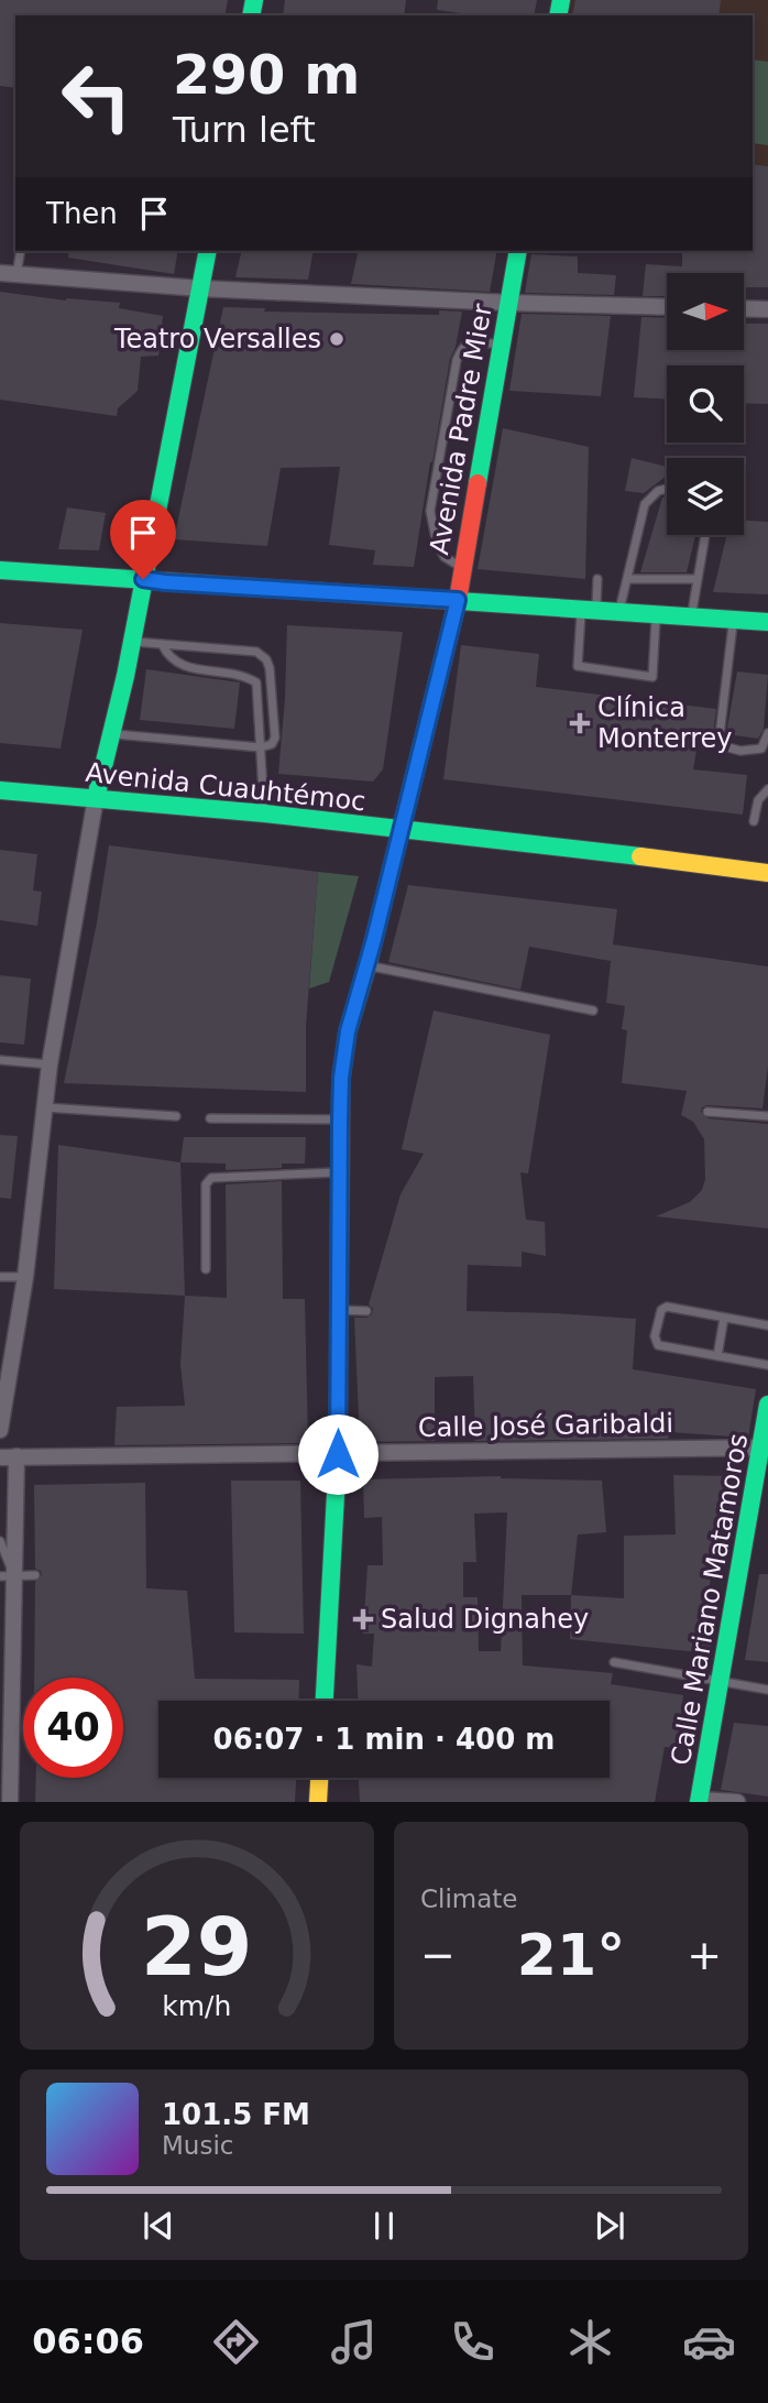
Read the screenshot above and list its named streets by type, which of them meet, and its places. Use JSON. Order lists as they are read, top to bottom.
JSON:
{
  "streets": {
    "main road": ["Avenida Padre Mier", "Avenida Cuauhtémoc", "Calle Mariano Matamoros"],
    "street": ["Calle José Garibaldi"]
  },
  "crossings": [
    ["Avenida Padre Mier", "Avenida Cuauhtémoc"],
    ["Avenida Padre Mier", "Calle José Garibaldi"],
    ["Calle José Garibaldi", "Calle Mariano Matamoros"]
  ],
  "places": {
    "other": ["Teatro Versalles"],
    "health": ["Clínica Monterrey", "Salud Dignahey"]
  },
  "north": "right",
  "page": {
    "turn": ["290 m", "Turn left"],
    "then": "Then",
    "limit": "40",
    "trip": "06:07 · 1 min · 400 m",
    "tile": "Climate",
    "heat": ["−", "21°", "+"],
    "song": ["101.5 FM", "Music"],
    "tabs": "06:06",
    "gauge": ["29", "km/h"]
  }
}
